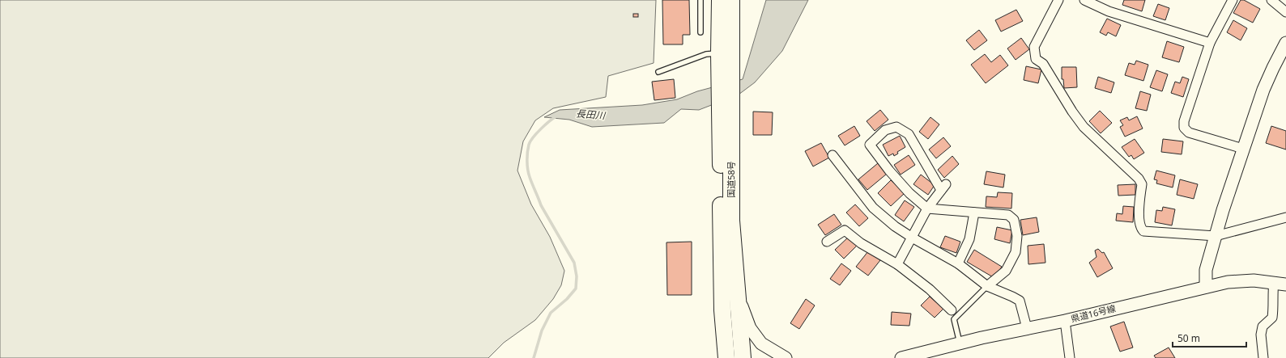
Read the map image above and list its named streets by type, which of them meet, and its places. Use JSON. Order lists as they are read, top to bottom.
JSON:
{
  "streets": {
    "highway": ["国道58号"],
    "main road": ["県道16号線"]
  },
  "water": ["長田川"],
  "scale_bar": "50 m"
}
